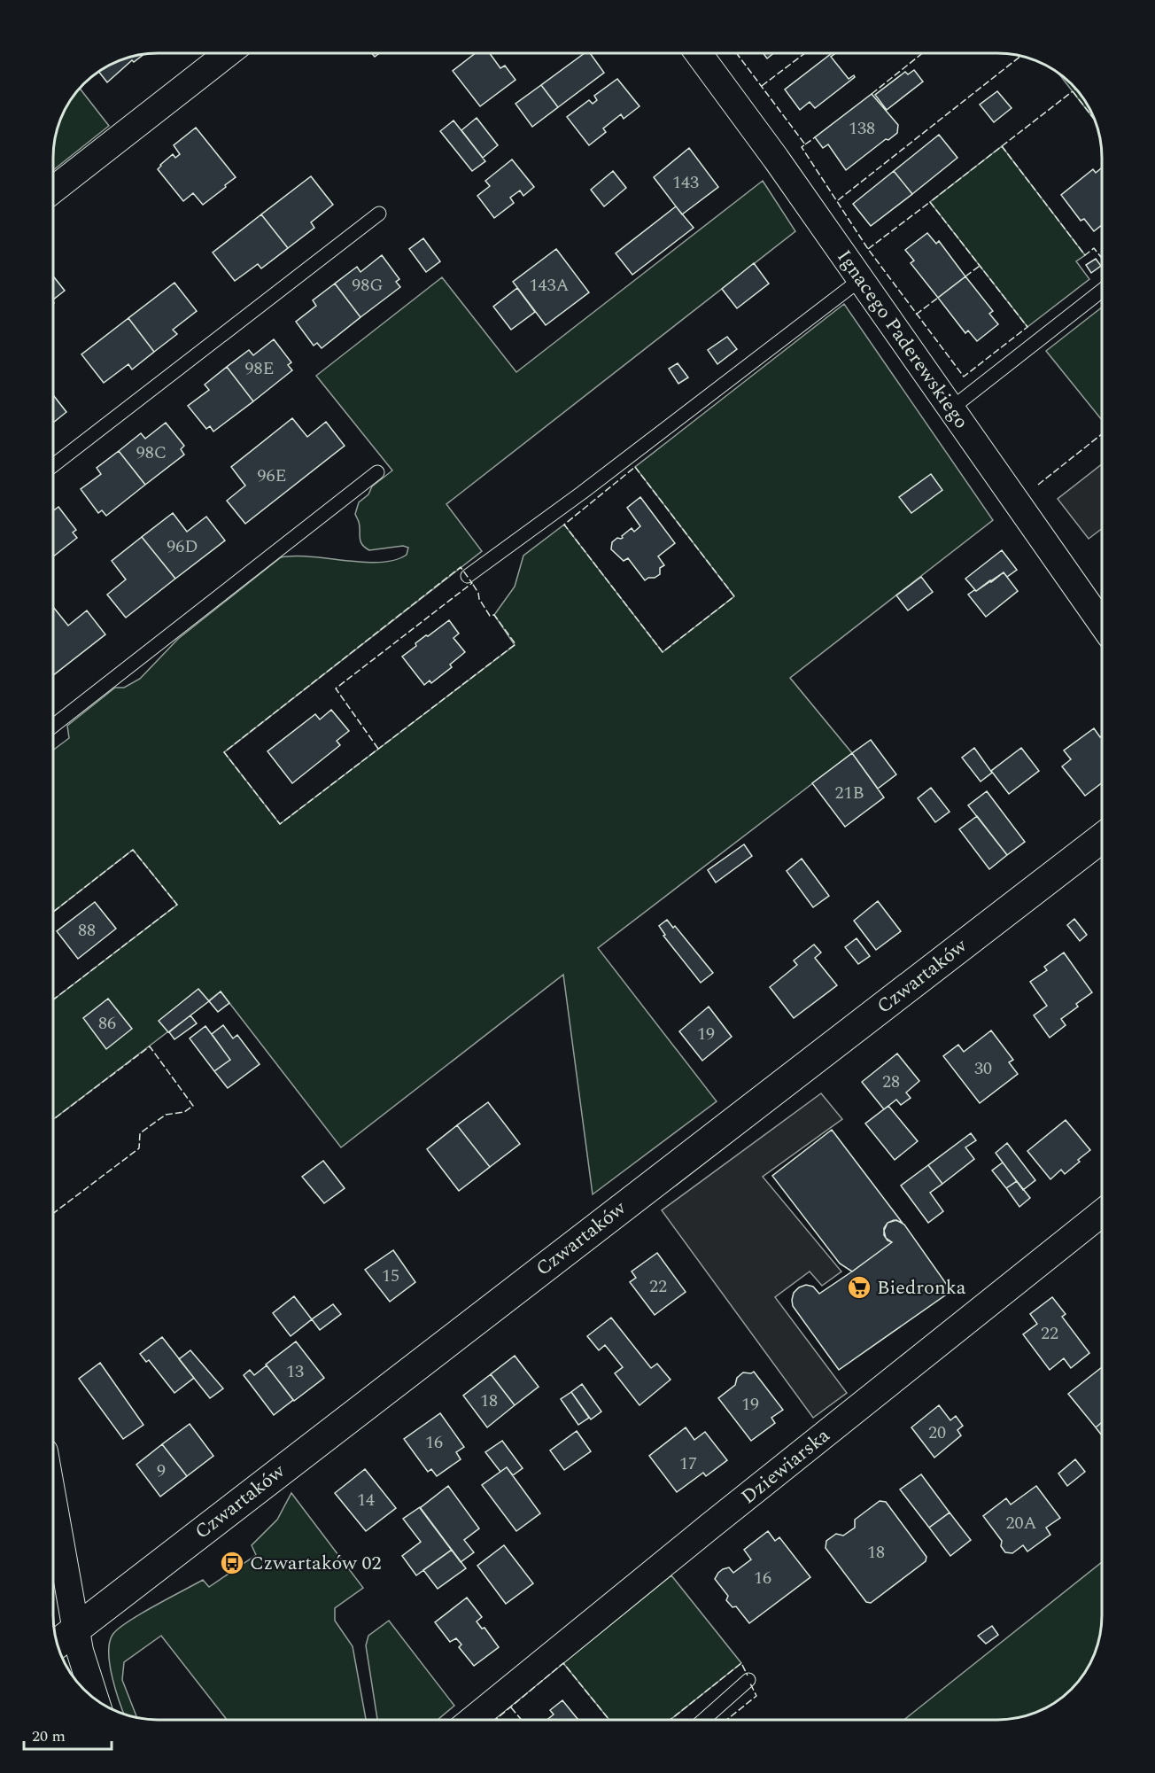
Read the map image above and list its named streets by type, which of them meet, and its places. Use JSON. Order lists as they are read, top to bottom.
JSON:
{
  "streets": {
    "street": ["Ignacego Paderewskiego", "Czwartaków", "Dziewiarska"]
  },
  "places": {
    "supermarket": ["Biedronka"],
    "bus stop": ["Czwartaków 02"]
  },
  "house_numbers": [
    "138",
    "143",
    "98G",
    "143A",
    "98E",
    "98C",
    "96E",
    "96D",
    "21B",
    "88",
    "86",
    "19",
    "30",
    "28",
    "15",
    "22",
    "22",
    "13",
    "18",
    "19",
    "20",
    "16",
    "17",
    "9",
    "14",
    "20A",
    "18",
    "16"
  ],
  "scale_bar": "20 m"
}
